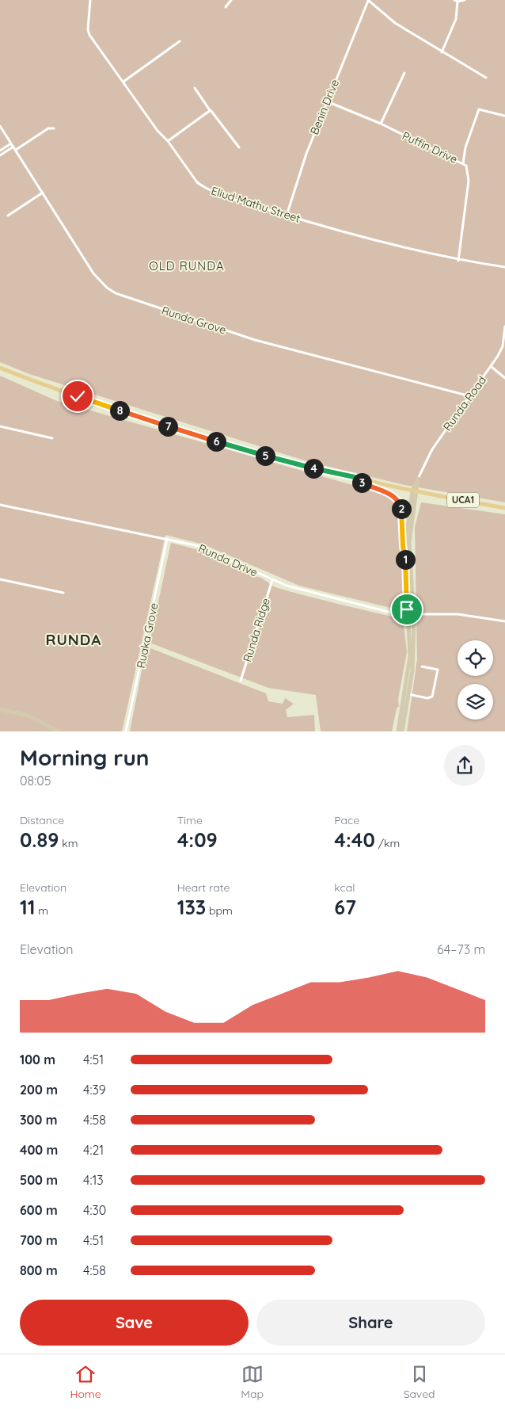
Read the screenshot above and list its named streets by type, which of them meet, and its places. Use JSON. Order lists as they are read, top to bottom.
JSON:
{
  "streets": {
    "main road": ["UCA1"],
    "street": [
      "Benin Drive",
      "Puffin Drive",
      "Eliud Mathu Street",
      "Runda Grove",
      "Runda Road",
      "Runda Drive",
      "Runda Ridge",
      "Ruaka Grove"
    ]
  },
  "crossings": [
    ["Benin Drive", "Puffin Drive"],
    ["Benin Drive", "Eliud Mathu Street"],
    ["Puffin Drive", "Eliud Mathu Street"],
    ["Runda Grove", "Runda Road"],
    ["Runda Road", "Runda Drive"],
    ["Runda Drive", "Runda Ridge"],
    ["Runda Drive", "Ruaka Grove"]
  ],
  "districts": ["OLD RUNDA", "RUNDA"],
  "page": {
    "pins": [
      "8",
      "7",
      "6",
      "5",
      "4",
      "3",
      "2",
      "1"
    ],
    "heading": ["Morning run", "08:05"],
    "stats": [
      ["Distance", "0.89 km"],
      ["Time", "4:09"],
      ["Pace", "4:40 /km"],
      ["Elevation", "11 m"],
      ["Heart rate", "133 bpm"],
      ["kcal", "67"]
    ],
    "chart": ["Elevation", "64–73 m"],
    "list": [
      {
        "name": "100 m",
        "note": "4:51"
      },
      {
        "name": "200 m",
        "note": "4:39"
      },
      {
        "name": "300 m",
        "note": "4:58"
      },
      {
        "name": "400 m",
        "note": "4:21"
      },
      {
        "name": "500 m",
        "note": "4:13"
      },
      {
        "name": "600 m",
        "note": "4:30"
      },
      {
        "name": "700 m",
        "note": "4:51"
      },
      {
        "name": "800 m",
        "note": "4:58"
      }
    ],
    "buttons": ["Save", "Share"],
    "tabs": ["Home", "Map", "Saved"]
  }
}
